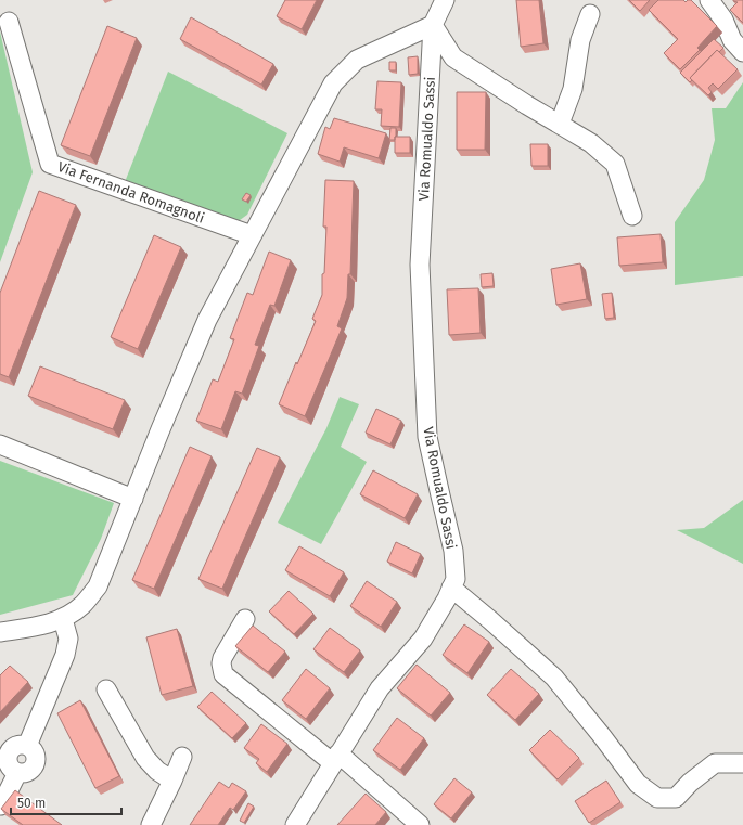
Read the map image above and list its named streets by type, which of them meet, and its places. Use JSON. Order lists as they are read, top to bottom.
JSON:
{
  "streets": {
    "street": ["Via Romualdo Sassi", "Via Fernanda Romagnoli"]
  },
  "scale_bar": "50 m"
}
